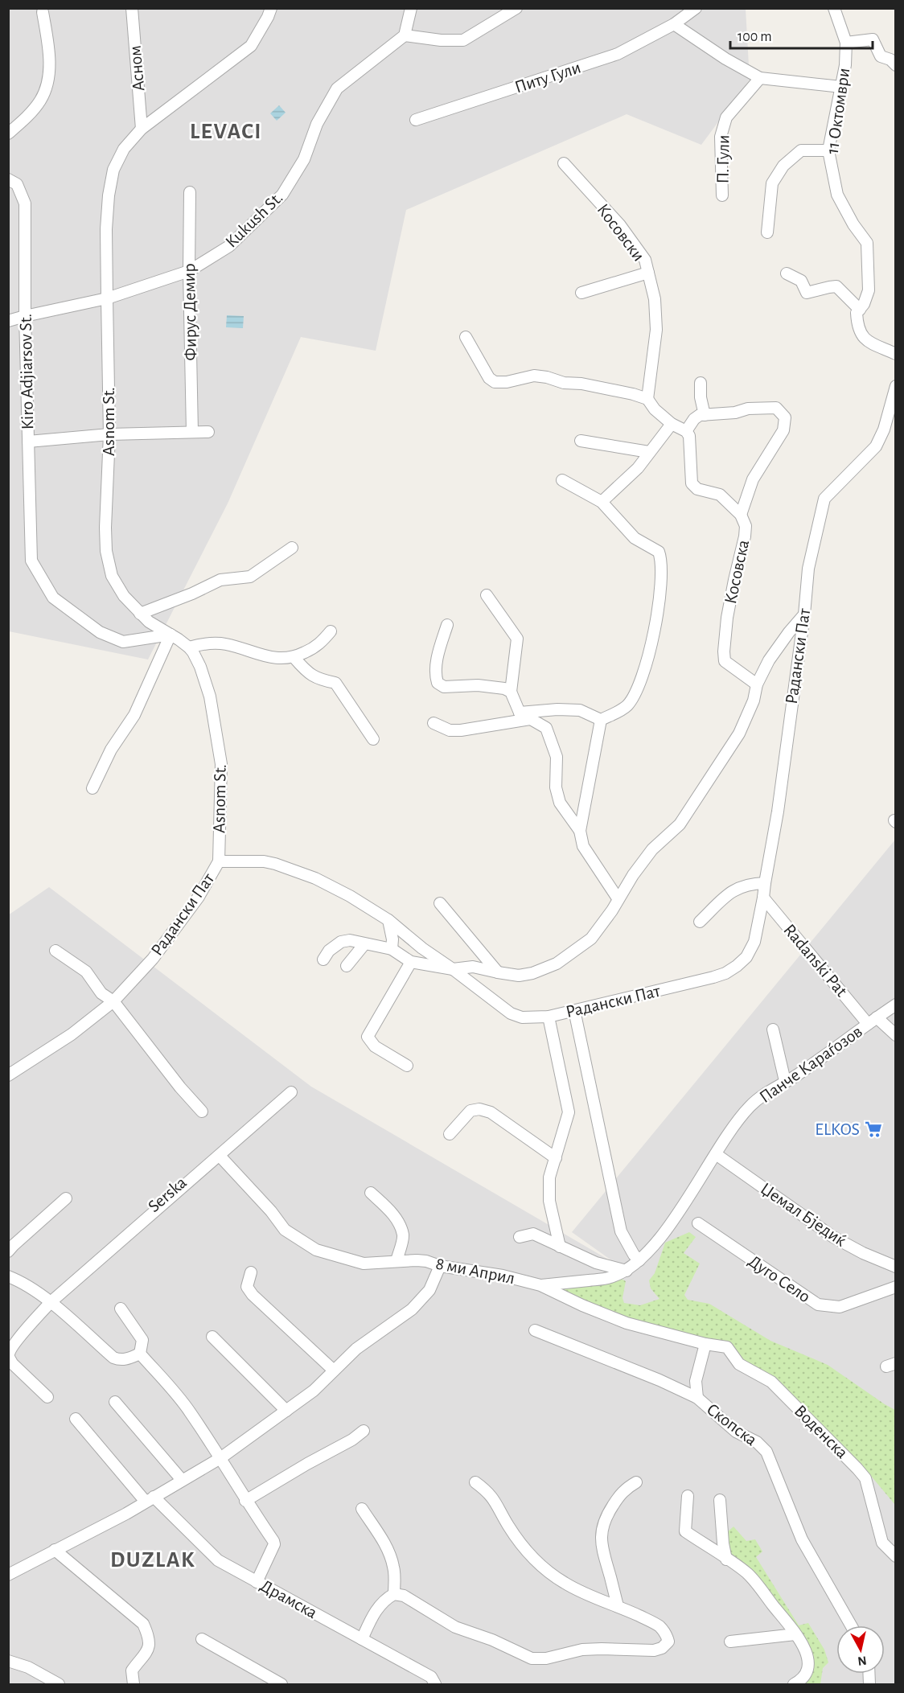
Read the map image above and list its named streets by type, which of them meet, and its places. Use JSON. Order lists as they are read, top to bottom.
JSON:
{
  "streets": {
    "street": [
      "Асном",
      "Питу Гули",
      "11 Октомври",
      "П. Гули",
      "Kukush St.",
      "Косовски",
      "Фирус Демир",
      "Kiro Adjiarsov St.",
      "Asnom St.",
      "Косовска",
      "Радански Пат",
      "Radanski Pat",
      "Панче Караѓозов",
      "Serska",
      "Џемал Бједиќ",
      "8 ми Април",
      "Дуго Село",
      "Скопска",
      "Воденска",
      "Драмска"
    ]
  },
  "crossings": [
    ["Асном", "Asnom St."],
    ["Kukush St.", "Фирус Демир"],
    ["Kukush St.", "Kiro Adjiarsov St."],
    ["Kukush St.", "Asnom St."],
    ["Kiro Adjiarsov St.", "Asnom St."],
    ["Asnom St.", "Радански Пат"],
    ["Радански Пат", "Radanski Pat"],
    ["Radanski Pat", "Панче Караѓозов"],
    ["Панче Караѓозов", "Џемал Бједиќ"],
    ["Serska", "8 ми Април"],
    ["8 ми Април", "Воденска"]
  ],
  "districts": ["LEVACI", "DUZLAK"],
  "places": {
    "supermarket": ["ELKOS"]
  },
  "scale_bar": "100 m",
  "north": "bottom"
}
